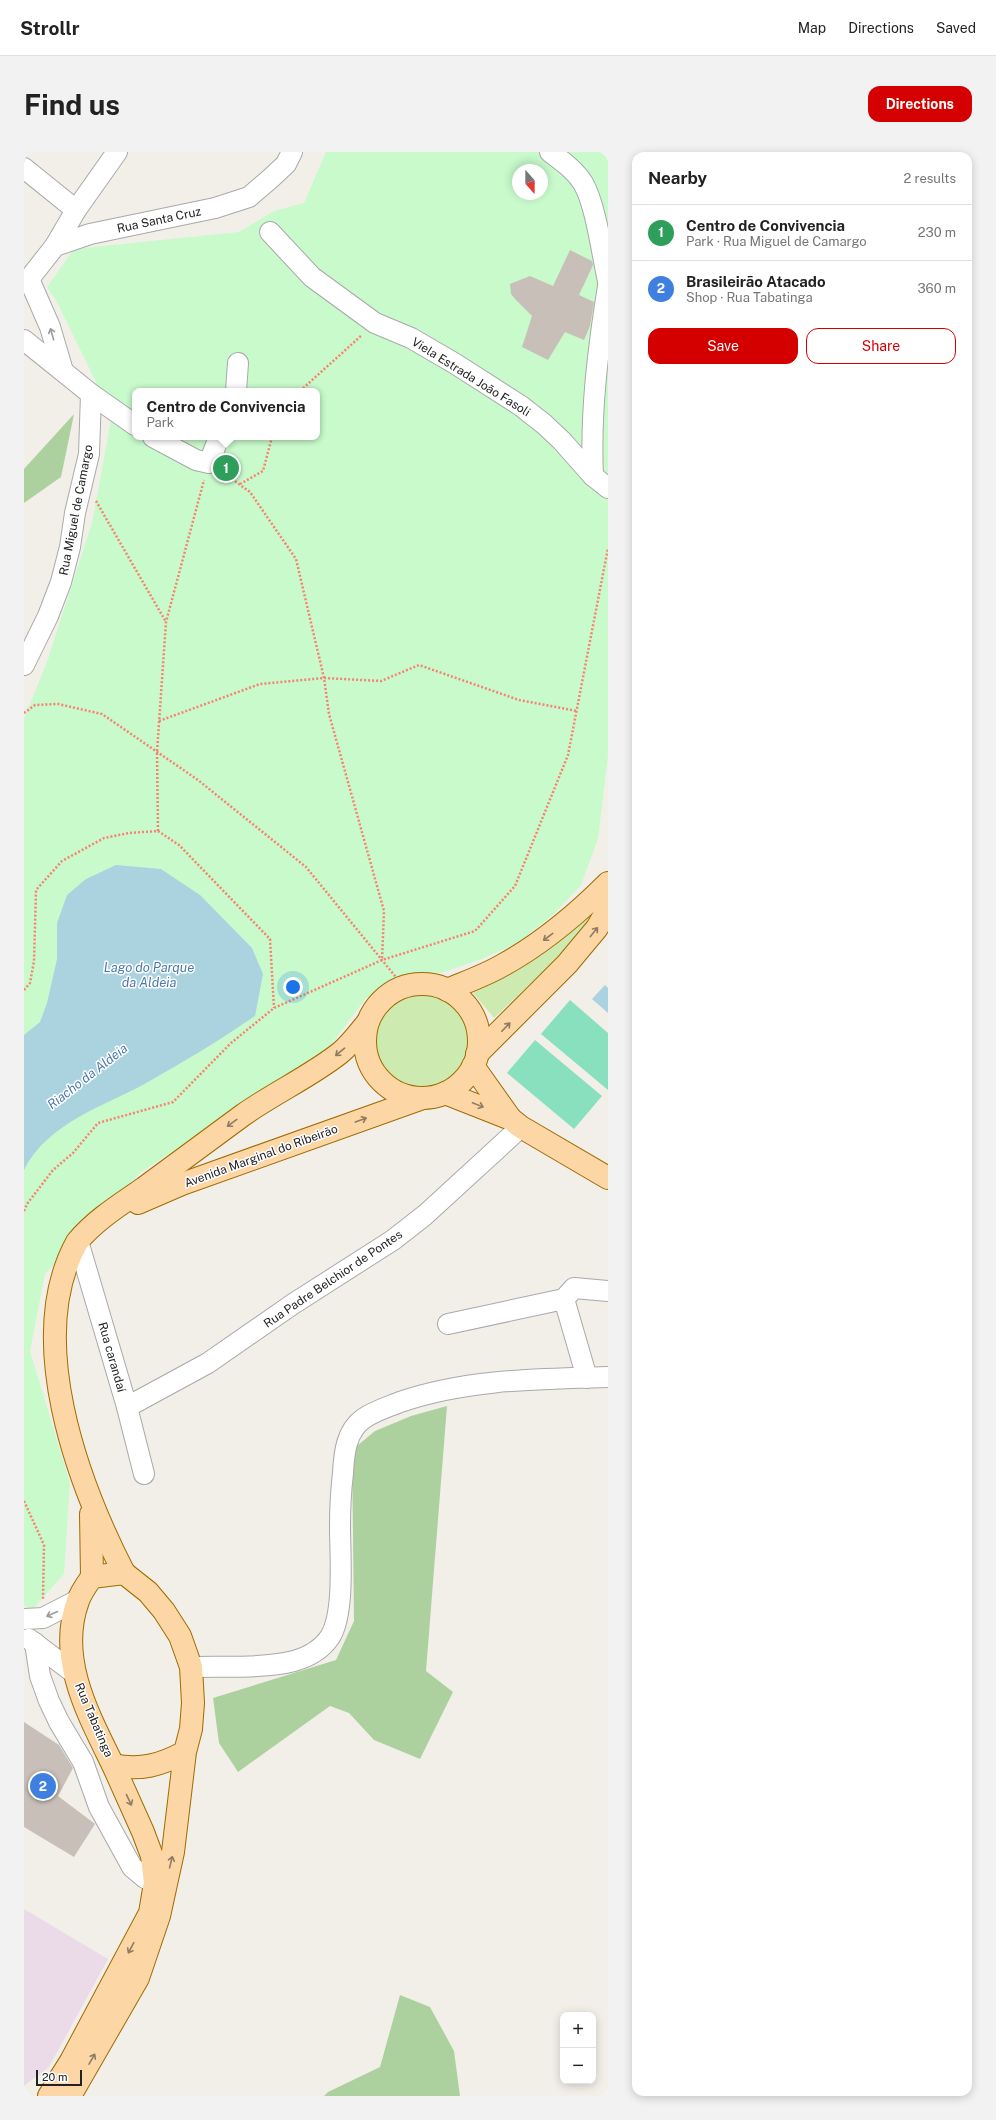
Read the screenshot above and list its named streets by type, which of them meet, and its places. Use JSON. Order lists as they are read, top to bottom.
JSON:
{
  "streets": {
    "main road": ["Avenida Marginal do Ribeirão", "Rua Tabatinga"],
    "street": [
      "Rua Santa Cruz",
      "Viela Estrada João Fasoli",
      "Rua Miguel de Camargo",
      "Rua Padre Belchior de Pontes",
      "Rua carandaí"
    ]
  },
  "crossings": [
    ["Avenida Marginal do Ribeirão", "Rua carandaí"],
    ["Avenida Marginal do Ribeirão", "Rua Tabatinga"],
    ["Rua Padre Belchior de Pontes", "Rua carandaí"]
  ],
  "water": ["Lago do Parque da Aldeia", "Riacho da Aldeia"],
  "scale_bar": "20 m",
  "north": "bottom",
  "page": {
    "header": "Strollr",
    "nav": ["Map", "Directions", "Saved"],
    "buttons": [
      "Directions",
      ["Save", "Share"]
    ],
    "title": "Find us",
    "heading": ["Nearby", "2 results"],
    "list": [
      {
        "mark": "1",
        "name": "Centro de Convivencia",
        "note": "Park · Rua Miguel de Camargo",
        "value": "230 m"
      },
      {
        "mark": "2",
        "name": "Brasileirão Atacado",
        "note": "Shop · Rua Tabatinga",
        "value": "360 m"
      }
    ],
    "popup": ["Centro de Convivencia", "Park"],
    "pins": ["1", "2"],
    "map_buttons": ["+", "−"],
    "scale": "20 m"
  }
}
